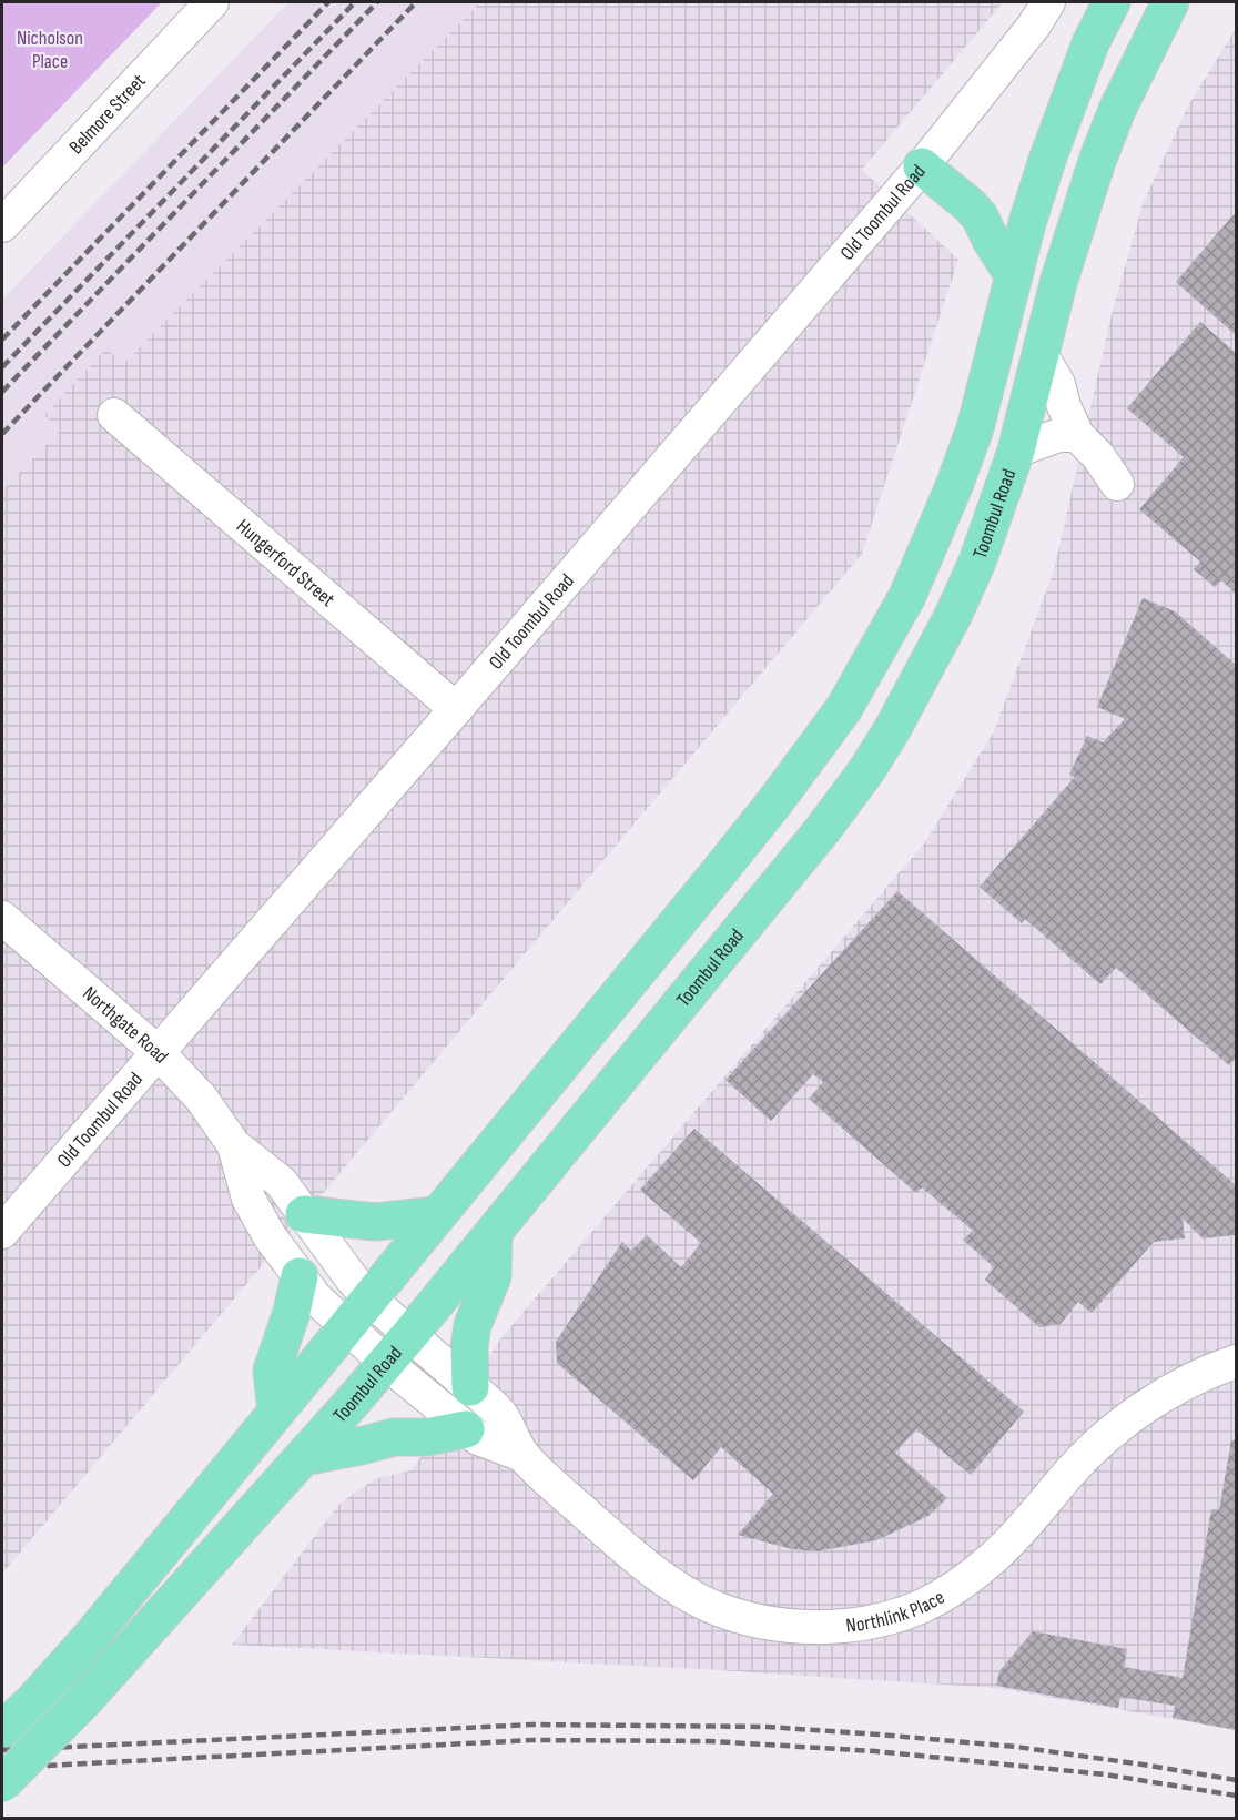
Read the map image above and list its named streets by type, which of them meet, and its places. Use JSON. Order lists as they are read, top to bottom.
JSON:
{
  "streets": {
    "main road": ["Toombul Road"],
    "street": [
      "Belmore Street",
      "Old Toombul Road",
      "Hungerford Street",
      "Northgate Road",
      "Northlink Place"
    ]
  },
  "crossings": [
    ["Old Toombul Road", "Hungerford Street"],
    ["Old Toombul Road", "Northgate Road"],
    ["Toombul Road", "Northgate Road"],
    ["Toombul Road", "Northlink Place"],
    ["Northgate Road", "Northlink Place"]
  ],
  "parks": ["Nicholson Place"]
}
